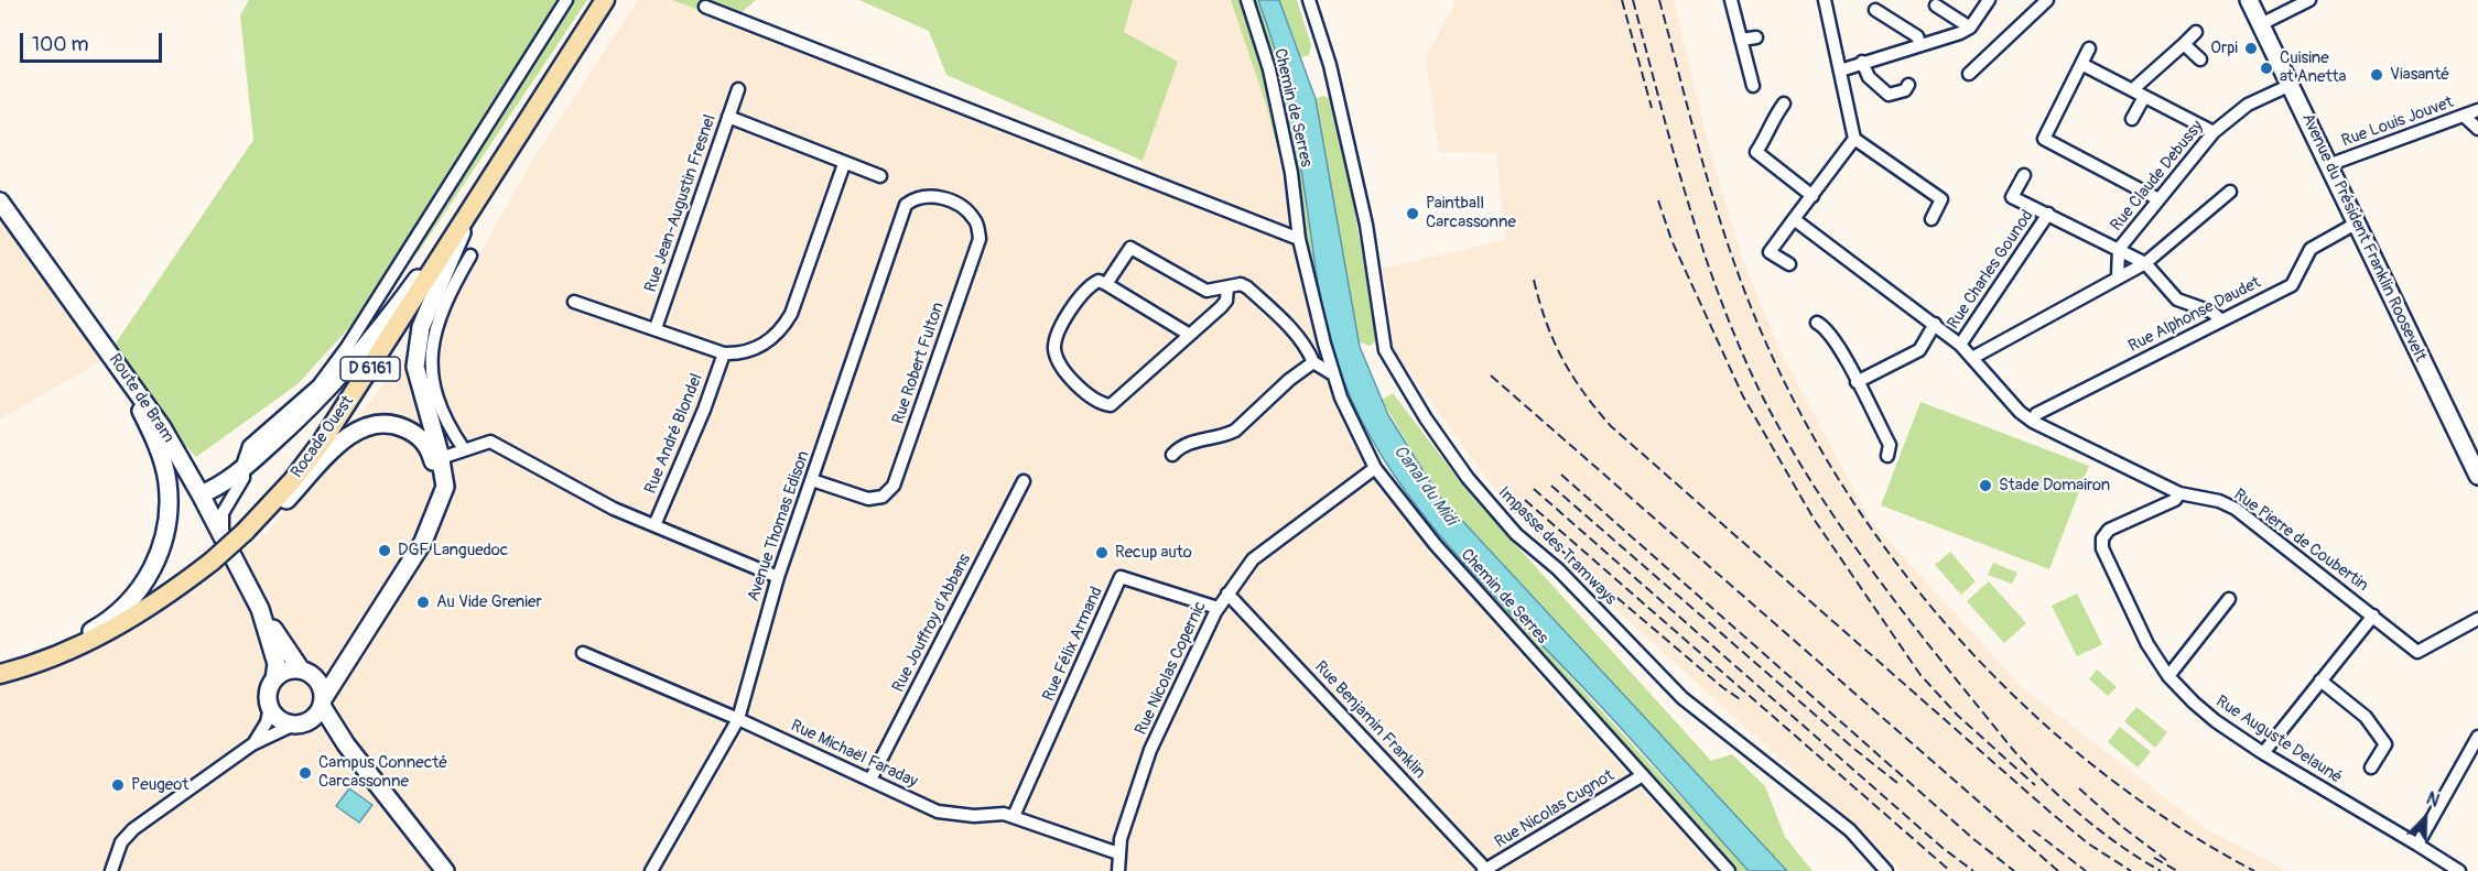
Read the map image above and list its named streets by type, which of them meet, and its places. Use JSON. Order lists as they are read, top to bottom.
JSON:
{
  "streets": {
    "main road": [
      "Avenue du Président Franklin Roosevelt",
      "D 6161",
      "Route de Bram",
      "Rocade Ouest"
    ],
    "street": [
      "Chemin de Serres",
      "Rue Louis Jouvet",
      "Rue Claude Debussy",
      "Rue Jean-Augustin Fresnel",
      "Rue Charles Gounod",
      "Rue Alphonse Daudet",
      "Rue Robert Fulton",
      "Rue André Blondel",
      "Avenue Thomas Edison",
      "Rue Pierre de Coubertin",
      "Impasse des Tramways",
      "Rue Jouffroy d'Abbans",
      "Rue Félix Armand",
      "Rue Nicolas Copernic",
      "Rue Benjamin Franklin",
      "Rue Auguste Delauné",
      "Rue Michaël Faraday",
      "Rue Nicolas Cugnot"
    ]
  },
  "crossings": [
    ["Chemin de Serres", "Rue Nicolas Copernic"],
    ["Chemin de Serres", "Rue Nicolas Cugnot"],
    ["Rue Louis Jouvet", "Avenue du Président Franklin Roosevelt"],
    ["Rue Claude Debussy", "Avenue du Président Franklin Roosevelt"],
    ["Avenue du Président Franklin Roosevelt", "Rue Alphonse Daudet"],
    ["Rue Charles Gounod", "Rue Pierre de Coubertin"],
    ["Rue Alphonse Daudet", "Rue Pierre de Coubertin"],
    ["Rue Robert Fulton", "Avenue Thomas Edison"],
    ["Avenue Thomas Edison", "Rue Michaël Faraday"],
    ["Rue Pierre de Coubertin", "Rue Auguste Delauné"],
    ["Rue Jouffroy d'Abbans", "Rue Michaël Faraday"],
    ["Rue Félix Armand", "Rue Nicolas Copernic"],
    ["Rue Félix Armand", "Rue Michaël Faraday"],
    ["Rue Nicolas Copernic", "Rue Benjamin Franklin"],
    ["Rue Nicolas Copernic", "Rue Michaël Faraday"],
    ["Rue Benjamin Franklin", "Rue Nicolas Cugnot"]
  ],
  "water": ["Canal du Midi"],
  "places": [
    "Orpi",
    "Cuisine at Anetta",
    "Viasanté",
    "Paintball Carcassonne",
    "Stade Domairon",
    "DGF Languedoc",
    "Recup auto",
    "Au Vide Grenier",
    "Campus Connecté Carcassonne",
    "Peugeot"
  ],
  "scale_bar": "100 m",
  "north": "top right"
}
